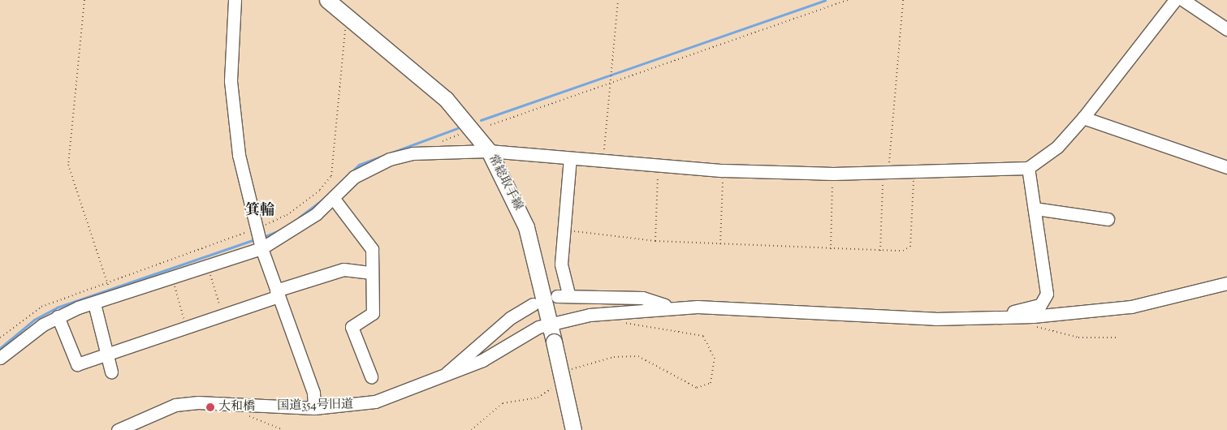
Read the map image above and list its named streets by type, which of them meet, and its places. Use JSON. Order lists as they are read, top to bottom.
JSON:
{
  "streets": {
    "main road": ["常総取手線"],
    "street": ["国道354号旧道"]
  },
  "crossings": [
    ["常総取手線", "国道354号旧道"]
  ],
  "districts": ["箕輪"],
  "places": ["大和橋"]
}
